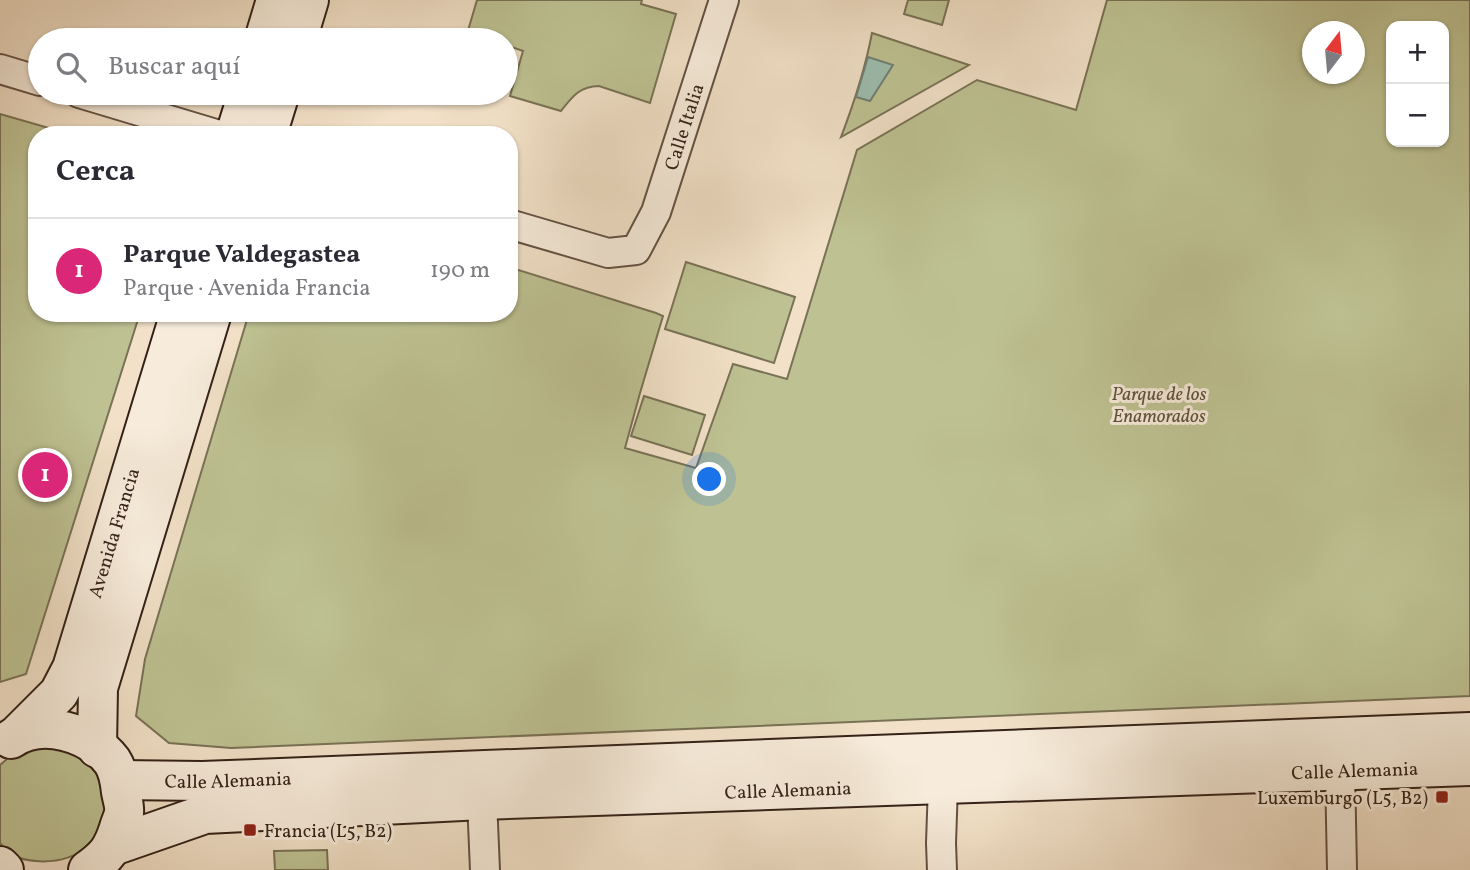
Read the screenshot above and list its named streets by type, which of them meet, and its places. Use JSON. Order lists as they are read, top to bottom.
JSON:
{
  "streets": {
    "main road": ["Avenida Francia", "Calle Alemania"],
    "street": ["Calle Italia"]
  },
  "parks": ["Parque de los Enamorados"],
  "places": {
    "transit": ["Luxemburgo (L5, B2)", "Francia (L5, B2)"]
  },
  "north": "top",
  "page": {
    "map_buttons": ["+", "−"],
    "search": "Buscar aquí",
    "heading": "Cerca",
    "list": [
      {
        "mark": "1",
        "name": "Parque Valdegastea",
        "note": "Parque · Avenida Francia",
        "value": "190 m"
      }
    ],
    "pins": "1"
  }
}
